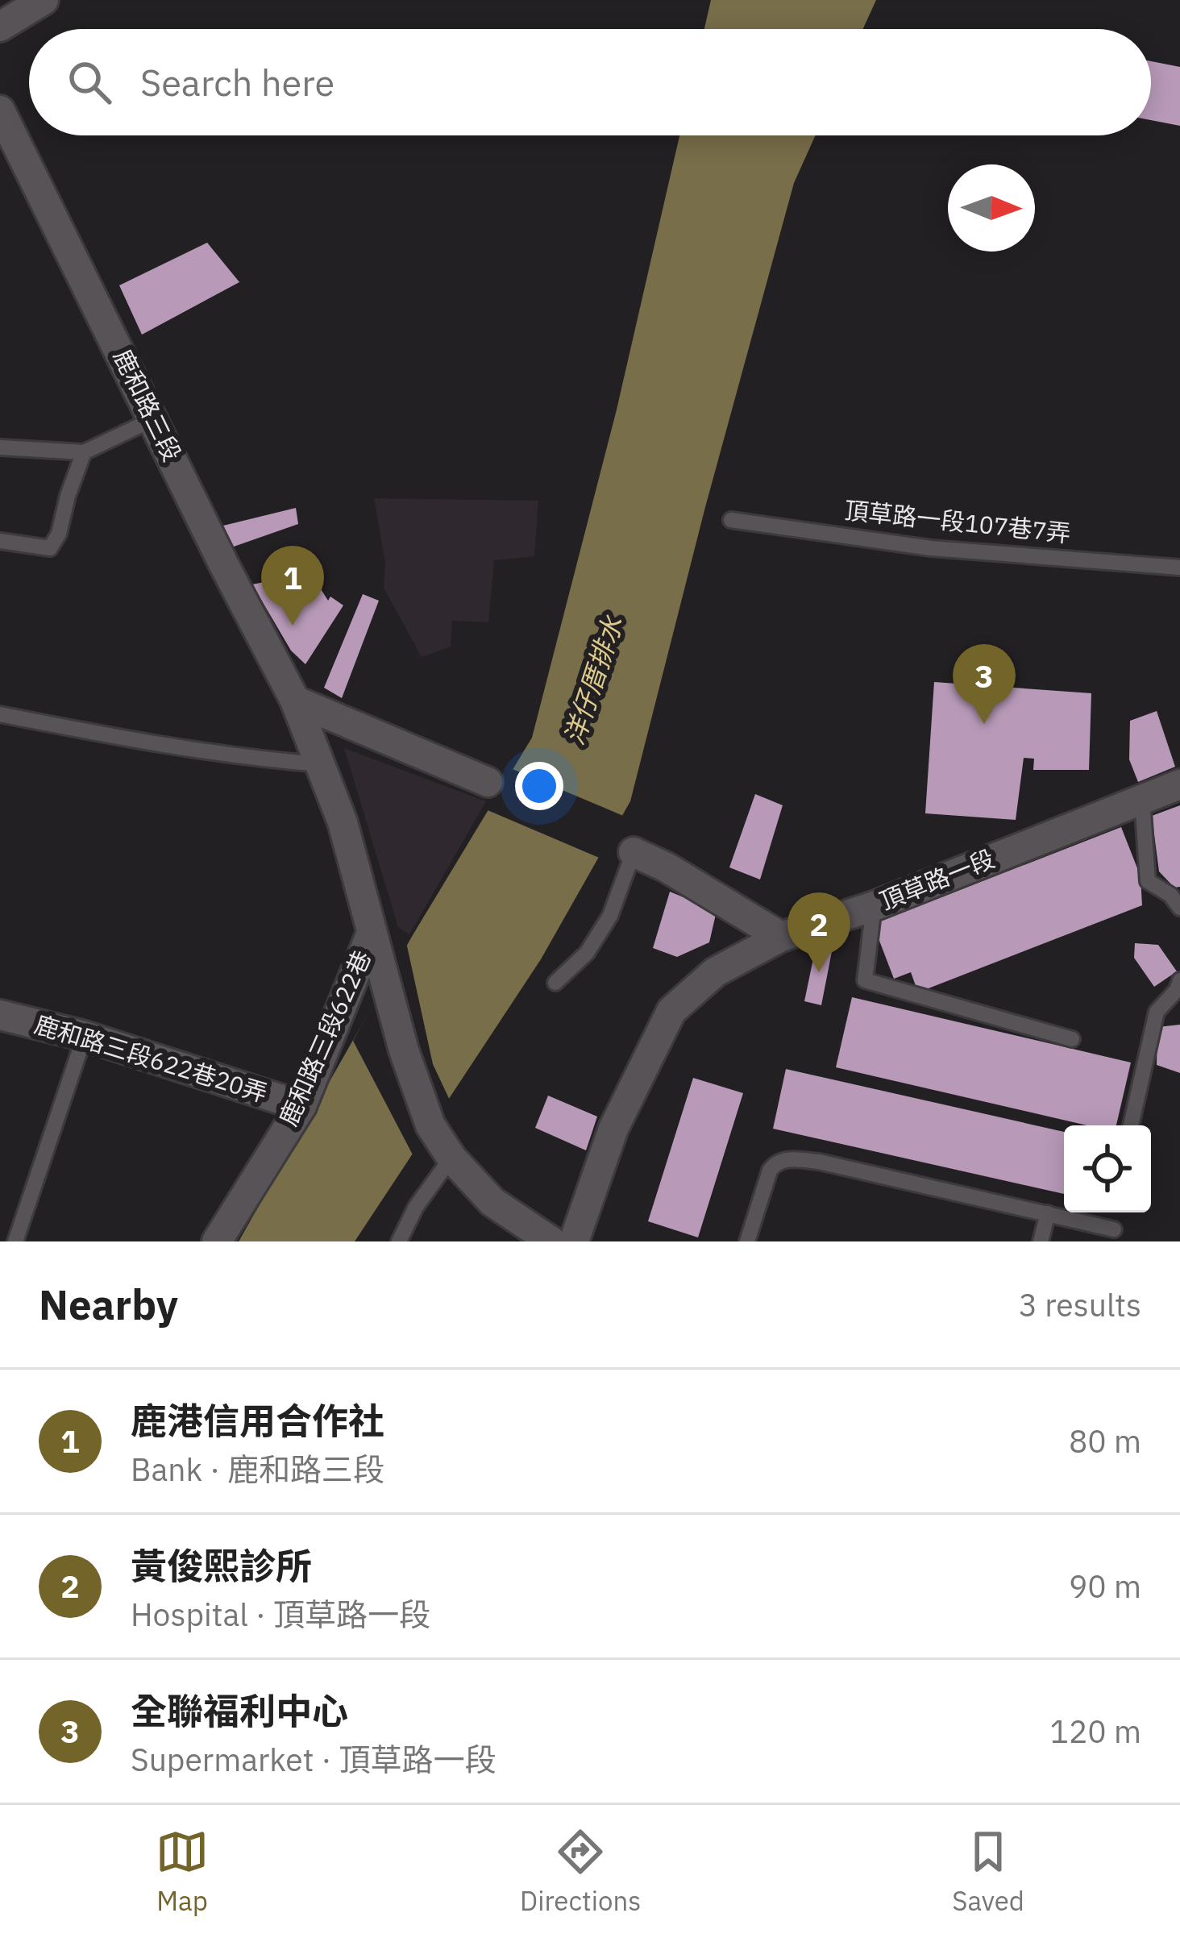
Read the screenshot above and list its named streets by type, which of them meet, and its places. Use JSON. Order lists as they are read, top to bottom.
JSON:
{
  "streets": {
    "street": [
      "鹿和路三段",
      "頂草路一段",
      "鹿和路三段622巷",
      "鹿和路三段622巷20弄"
    ],
    "lane": ["頂草路一段107巷7弄"]
  },
  "crossings": [
    ["鹿和路三段", "鹿和路三段622巷"],
    ["鹿和路三段622巷", "鹿和路三段622巷20弄"]
  ],
  "water": ["洋仔厝排水"],
  "north": "right",
  "page": {
    "search": "Search here",
    "pins": ["1", "3", "2"],
    "heading": ["Nearby", "3 results"],
    "list": [
      {
        "mark": "1",
        "name": "鹿港信用合作社",
        "note": "Bank · 鹿和路三段",
        "value": "80 m"
      },
      {
        "mark": "2",
        "name": "黃俊熙診所",
        "note": "Hospital · 頂草路一段",
        "value": "90 m"
      },
      {
        "mark": "3",
        "name": "全聯福利中心",
        "note": "Supermarket · 頂草路一段",
        "value": "120 m"
      }
    ],
    "nav": ["Map", "Directions", "Saved"]
  }
}
